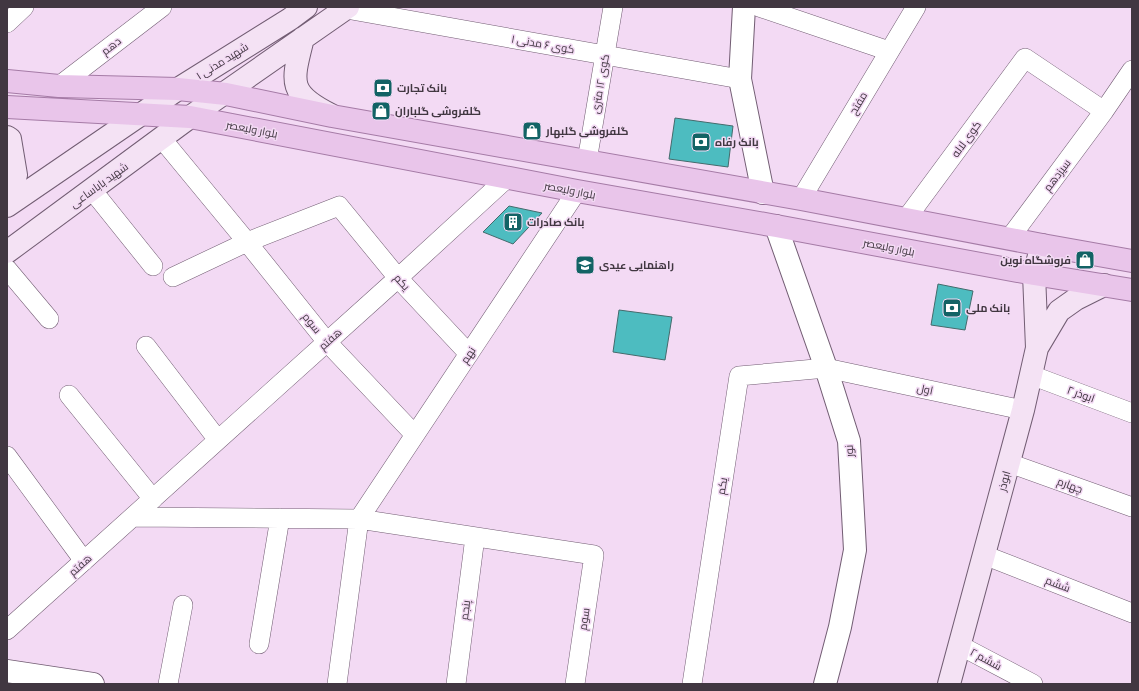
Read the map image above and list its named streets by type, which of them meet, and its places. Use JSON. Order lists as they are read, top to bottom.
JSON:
{
  "streets": {
    "main road": [
      "شهید مدنی ۱",
      "بلوار ولیعصر",
      "شهید باباساعی",
      "ابوذر"
    ],
    "street": [
      "کوی ۶ مدنی ۱",
      "دهم",
      "کوی ۱۲ متری",
      "مفتح",
      "کوی لاله",
      "سیزدهم",
      "یکم",
      "سوم",
      "هفتم",
      "نهم",
      "اول",
      "۲ ابوذر",
      "نور",
      "چهارم",
      "ششم",
      "پنجم",
      "ششم ۲"
    ]
  },
  "crossings": [
    ["کوی ۶ مدنی ۱", "کوی ۱۲ متری"],
    ["شهید مدنی ۱", "بلوار ولیعصر"],
    ["بلوار ولیعصر", "شهید باباساعی"],
    ["بلوار ولیعصر", "هفتم"],
    ["بلوار ولیعصر", "نهم"],
    ["بلوار ولیعصر", "نور"],
    ["بلوار ولیعصر", "ابوذر"],
    ["کوی لاله", "سیزدهم"],
    ["شهید باباساعی", "سوم"],
    ["یکم", "سوم"],
    ["یکم", "هفتم"],
    ["یکم", "نهم"],
    ["یکم", "اول"],
    ["یکم", "نور"],
    ["سوم", "هفتم"],
    ["سوم", "نهم"],
    ["سوم", "پنجم"],
    ["اول", "نور"],
    ["اول", "ابوذر"],
    ["۲ ابوذر", "ابوذر"],
    ["ابوذر", "چهارم"],
    ["ابوذر", "ششم"],
    ["ابوذر", "ششم ۲"]
  ],
  "places": {
    "bank": ["بانک تجارت", "بانک رفاه", "بانک ملی"],
    "shop": ["گلفروشی گلباران", "گلفروشی گلبهار", "فروشگاه نوین"],
    "building": ["بانک صادرات"],
    "school or university": ["راهنمایی عیدی"]
  }
}
